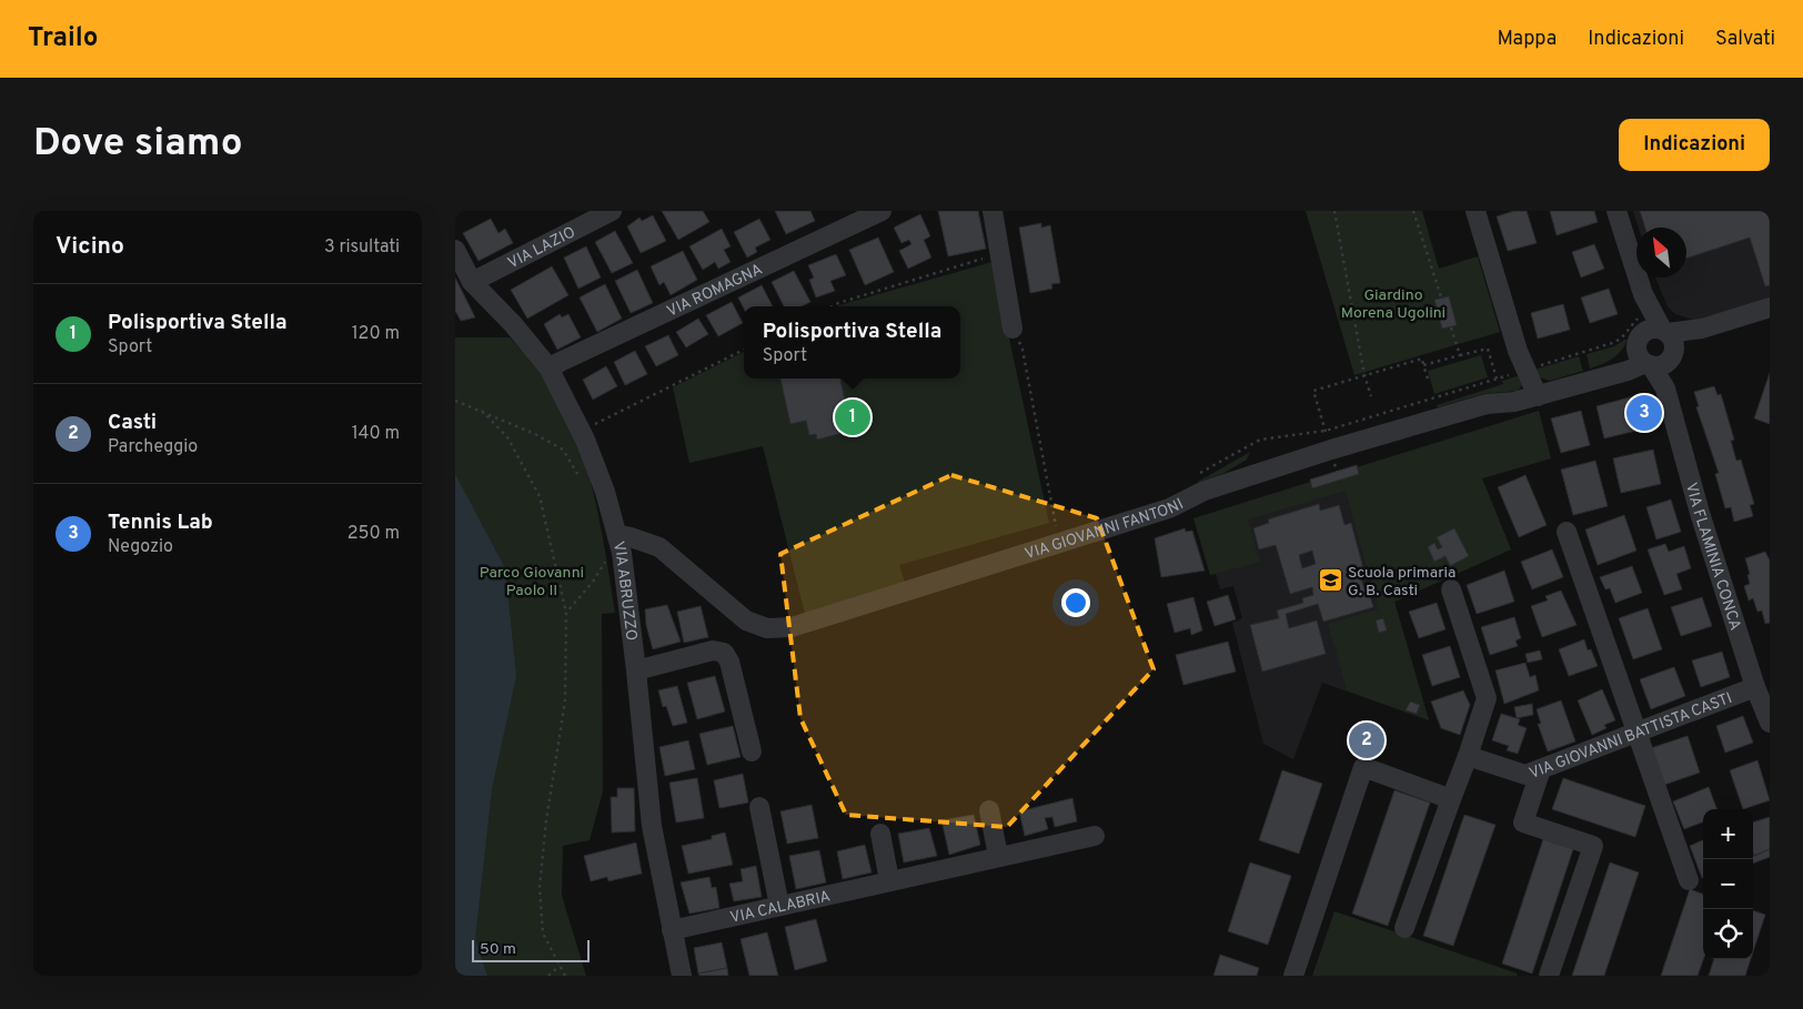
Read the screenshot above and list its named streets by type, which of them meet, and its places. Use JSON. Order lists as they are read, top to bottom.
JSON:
{
  "streets": {
    "street": [
      "VIA LAZIO",
      "VIA ROMAGNA",
      "VIA GIOVANNI FANTONI",
      "VIA FLAMINIA CONCA",
      "VIA ABRUZZO",
      "VIA GIOVANNI BATTISTA CASTI",
      "VIA CALABRIA"
    ]
  },
  "crossings": [
    ["VIA LAZIO", "VIA ABRUZZO"],
    ["VIA ROMAGNA", "VIA ABRUZZO"],
    ["VIA GIOVANNI FANTONI", "VIA FLAMINIA CONCA"],
    ["VIA GIOVANNI FANTONI", "VIA ABRUZZO"],
    ["VIA FLAMINIA CONCA", "VIA GIOVANNI BATTISTA CASTI"],
    ["VIA ABRUZZO", "VIA CALABRIA"]
  ],
  "parks": ["Giardino Morena Ugolini", "Parco Giovanni Paolo II"],
  "places": {
    "school or university": ["Scuola primaria G. B. Casti"]
  },
  "scale_bar": "50 m",
  "north": "top left",
  "page": {
    "header": "Trailo",
    "nav": ["Mappa", "Indicazioni", "Salvati"],
    "buttons": "Indicazioni",
    "title": "Dove siamo",
    "heading": ["Vicino", "3 risultati"],
    "list": [
      {
        "mark": "1",
        "name": "Polisportiva Stella",
        "note": "Sport",
        "value": "120 m"
      },
      {
        "mark": "2",
        "name": "Casti",
        "note": "Parcheggio",
        "value": "140 m"
      },
      {
        "mark": "3",
        "name": "Tennis Lab",
        "note": "Negozio",
        "value": "250 m"
      }
    ],
    "popup": ["Polisportiva Stella", "Sport"],
    "pins": ["3", "1", "2"],
    "map_buttons": ["+", "−"],
    "scale": "50 m"
  }
}
